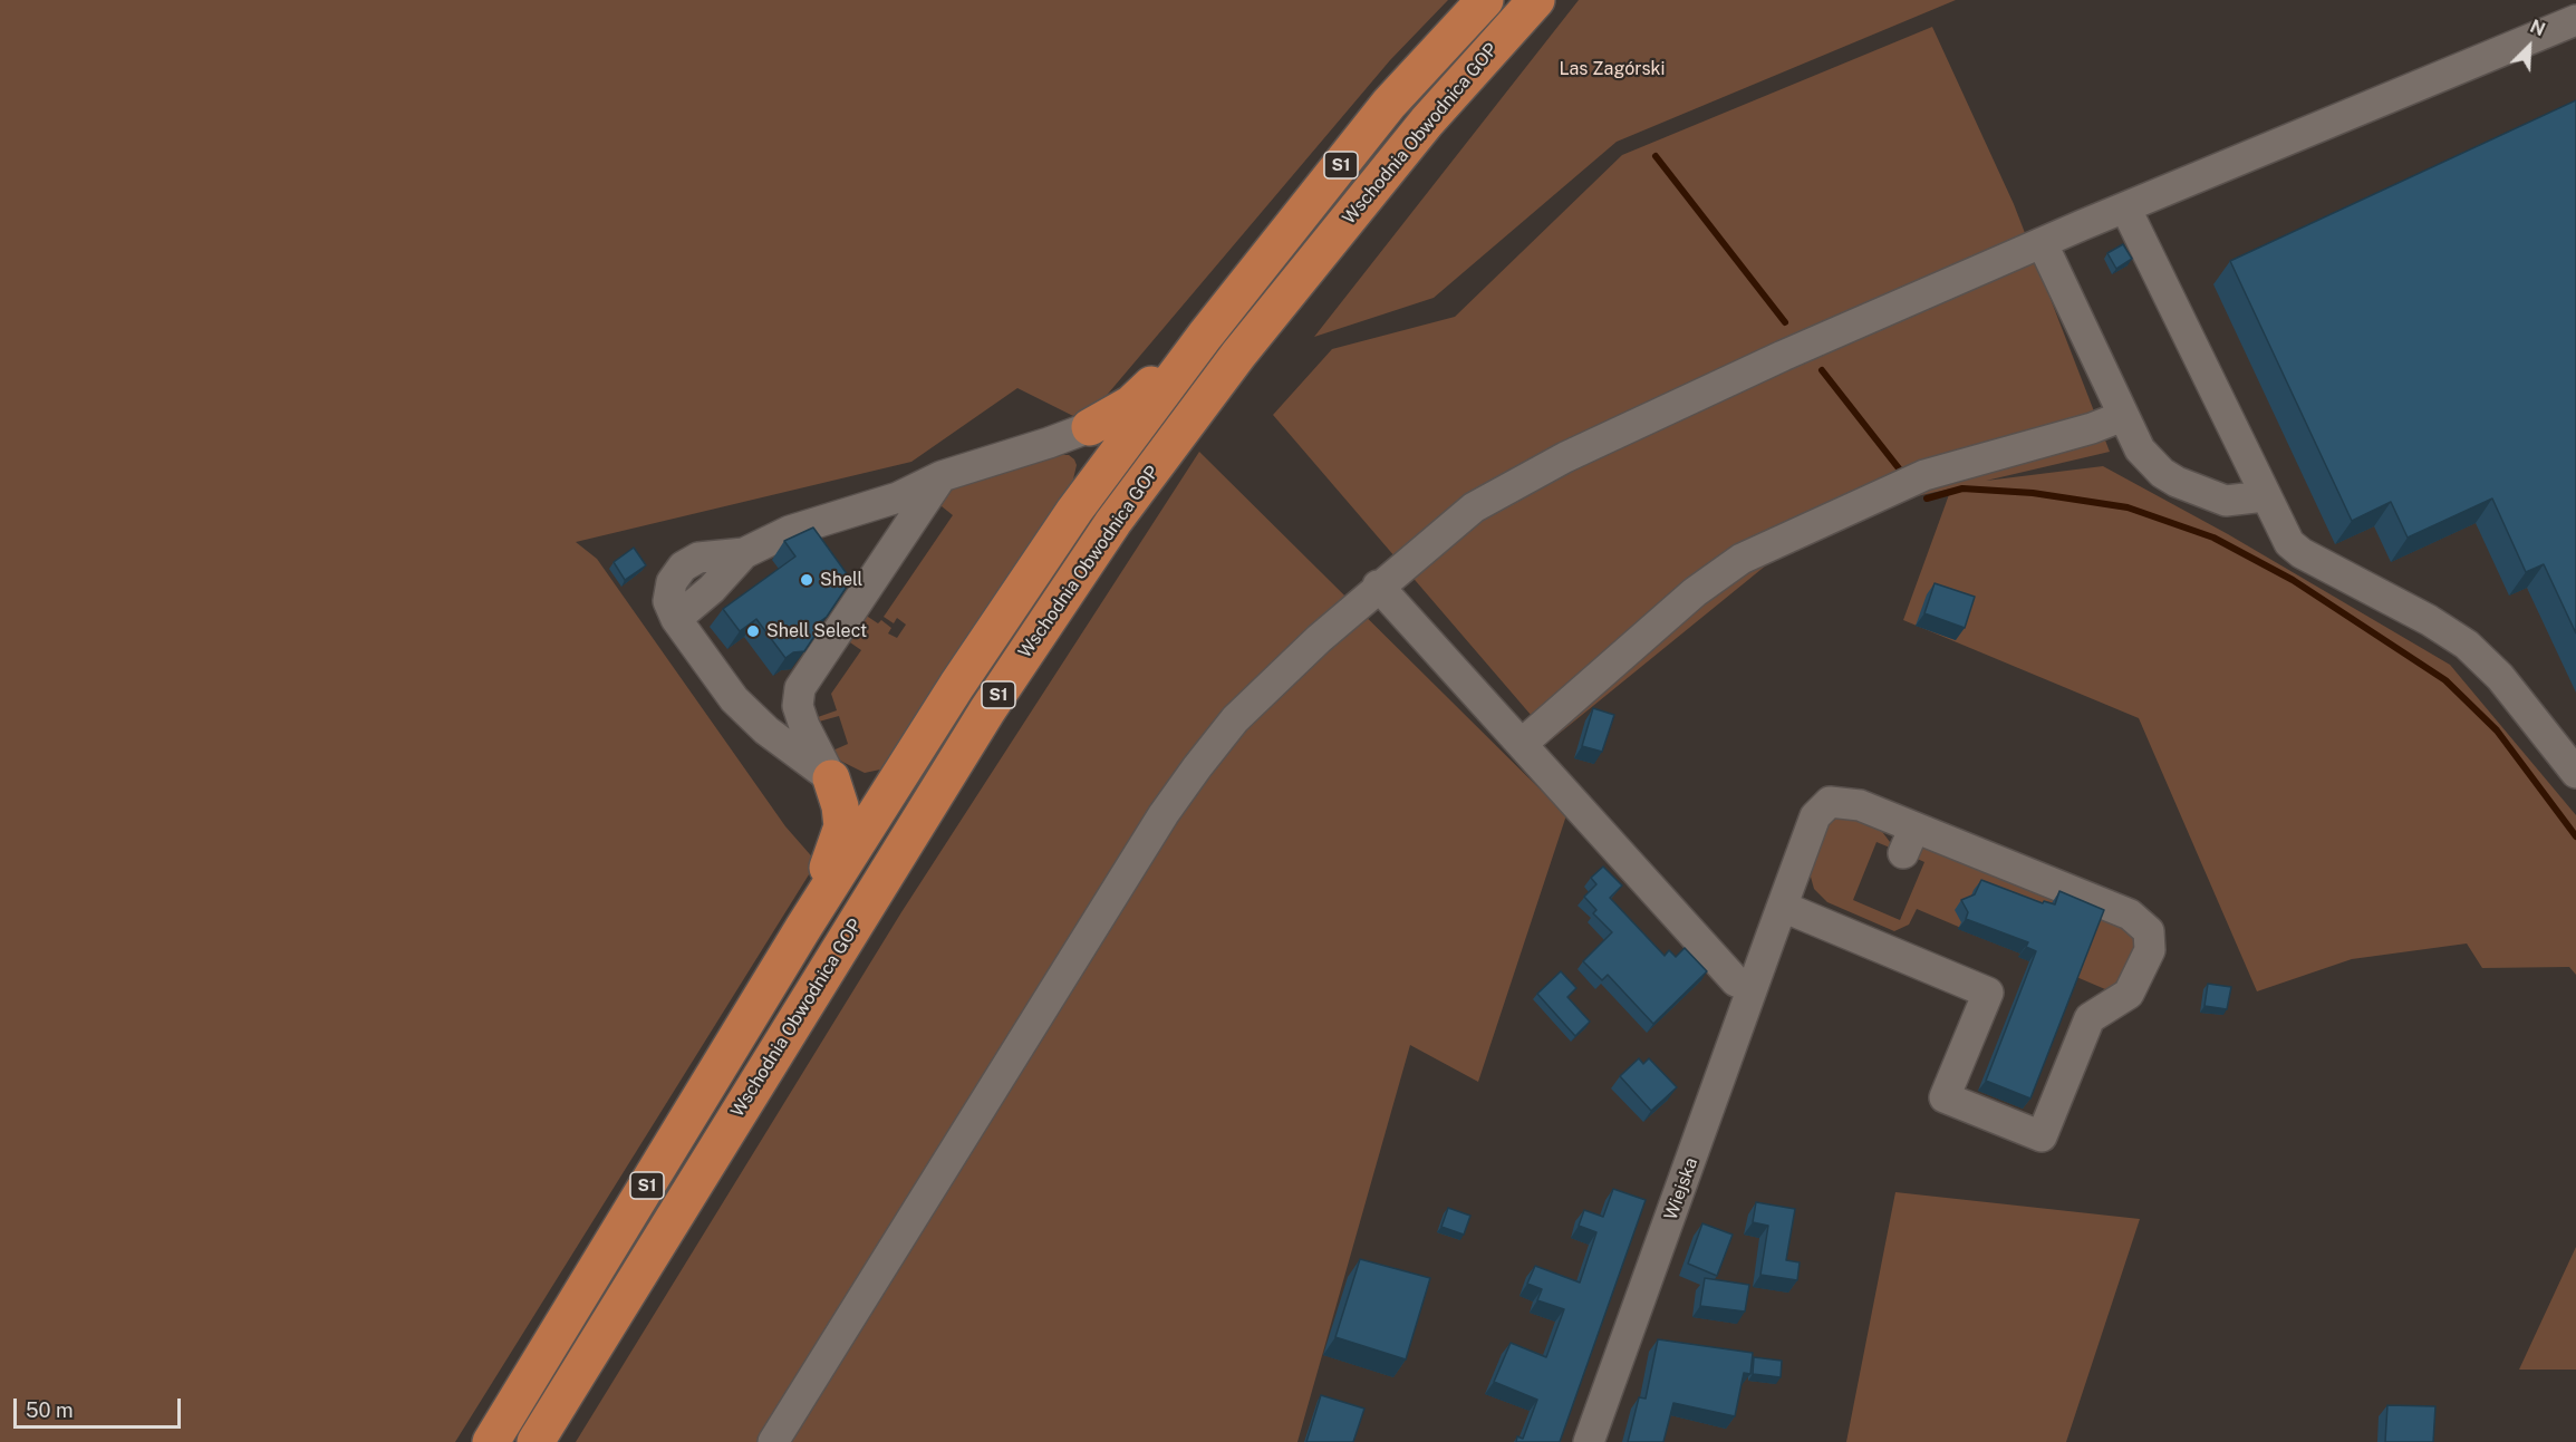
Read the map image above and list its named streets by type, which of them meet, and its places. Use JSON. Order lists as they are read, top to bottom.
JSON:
{
  "streets": {
    "highway": ["Wschodnia Obwodnica GOP", "S1"],
    "street": ["Wiejska"]
  },
  "parks": ["Las Zagórski"],
  "places": ["Shell", "Shell Select"],
  "scale_bar": "50 m",
  "north": "top right"
}
